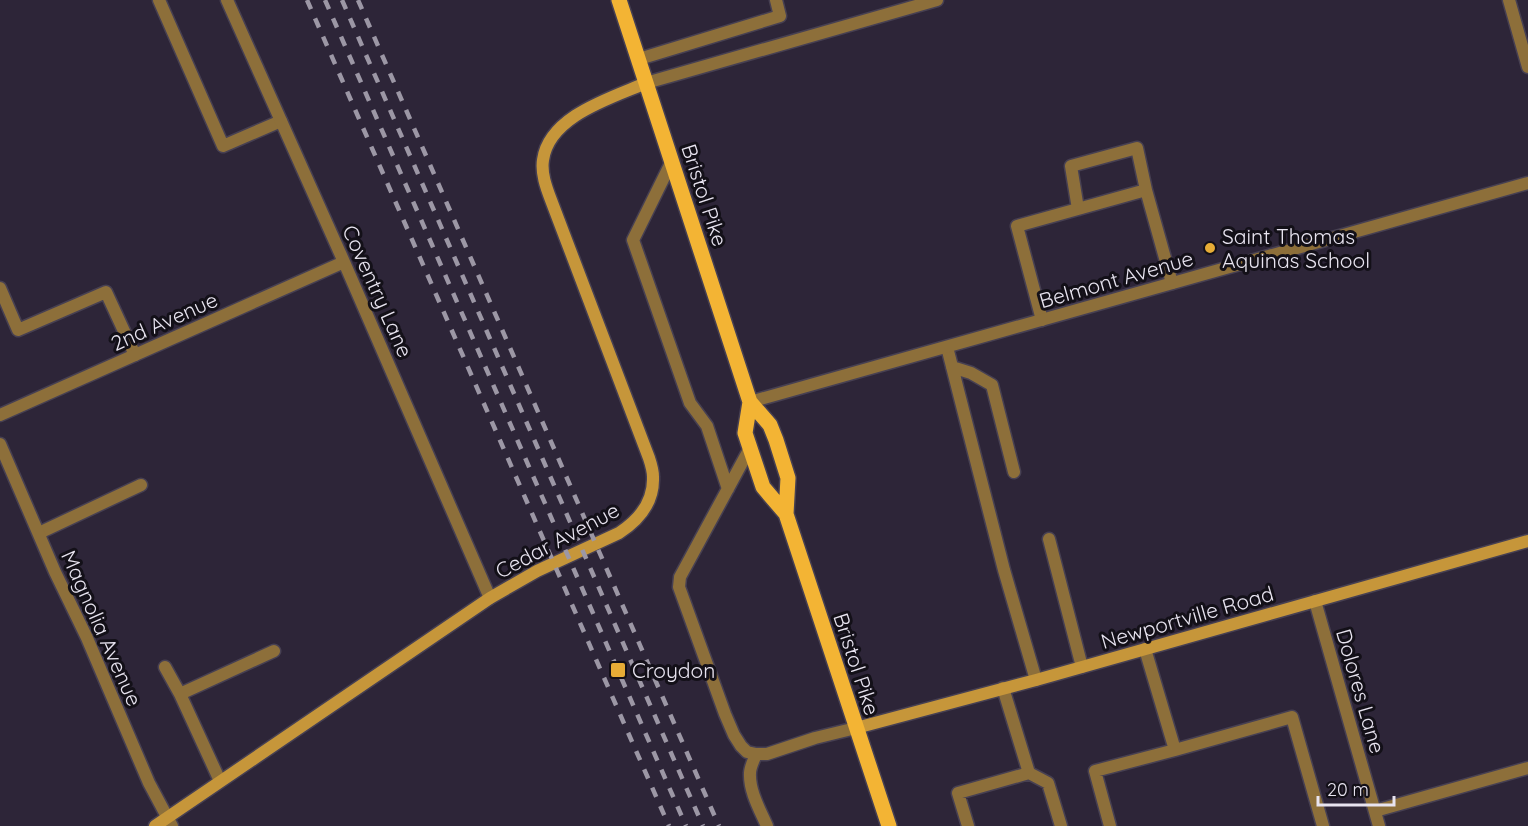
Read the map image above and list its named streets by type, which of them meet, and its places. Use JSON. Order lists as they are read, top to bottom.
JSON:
{
  "streets": {
    "main road": ["Bristol Pike", "Cedar Avenue", "Newportville Road"],
    "street": [
      "Belmont Avenue",
      "Coventry Lane",
      "2nd Avenue",
      "Magnolia Avenue",
      "Dolores Lane"
    ]
  },
  "crossings": [
    ["Bristol Pike", "Belmont Avenue"],
    ["Bristol Pike", "Cedar Avenue"],
    ["Bristol Pike", "Newportville Road"],
    ["Coventry Lane", "2nd Avenue"],
    ["Coventry Lane", "Cedar Avenue"],
    ["Cedar Avenue", "Magnolia Avenue"],
    ["Newportville Road", "Dolores Lane"]
  ],
  "places": {
    "other": ["Saint Thomas Aquinas School"],
    "transit": ["Croydon"]
  },
  "scale_bar": "20 m"
}
